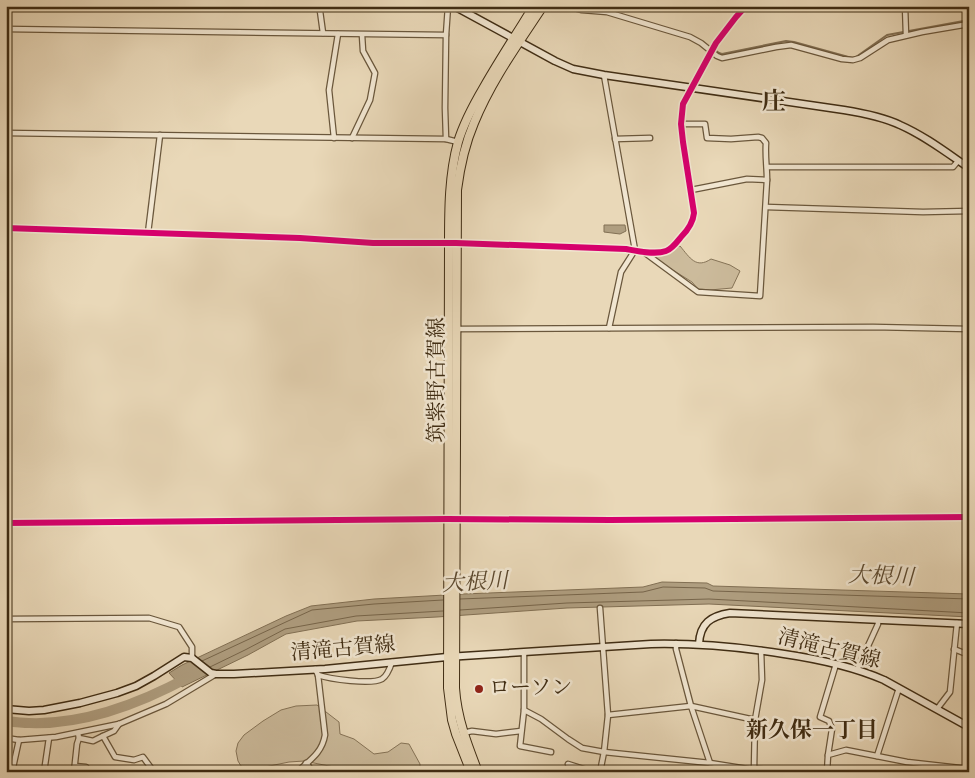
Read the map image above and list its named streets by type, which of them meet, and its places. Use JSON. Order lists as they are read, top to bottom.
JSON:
{
  "streets": {
    "main road": ["筑紫野古賀線", "清滝古賀線"]
  },
  "crossings": [
    ["筑紫野古賀線", "清滝古賀線"]
  ],
  "districts": ["庄", "新久保一丁目"],
  "water": ["大根川"],
  "places": ["ローソン"]
}
